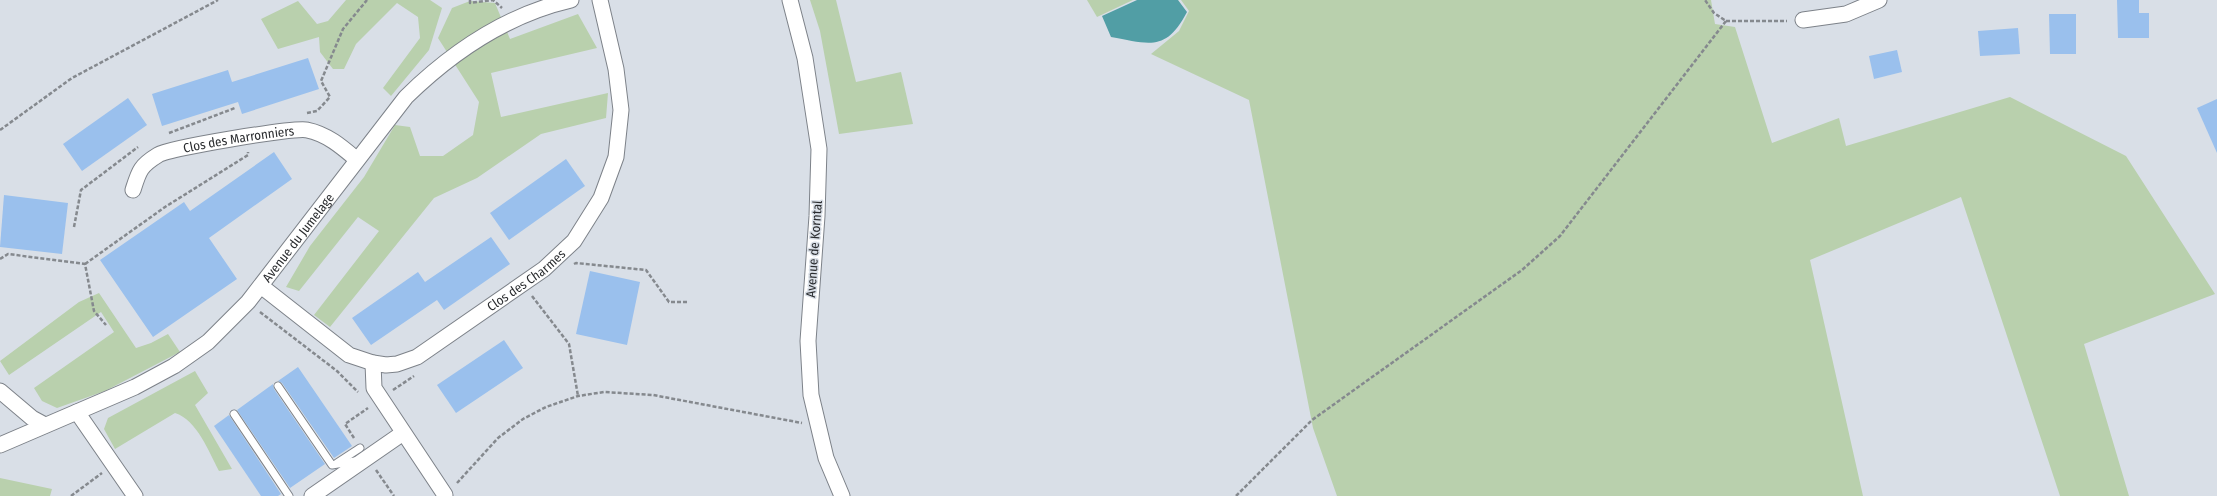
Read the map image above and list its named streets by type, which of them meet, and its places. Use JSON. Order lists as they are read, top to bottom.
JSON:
{
  "streets": {
    "street": [
      "Clos des Marronniers",
      "Avenue du Jumelage",
      "Avenue de Korntal",
      "Clos des Charmes"
    ]
  },
  "crossings": [
    ["Clos des Marronniers", "Avenue du Jumelage"],
    ["Avenue du Jumelage", "Clos des Charmes"]
  ]
}
